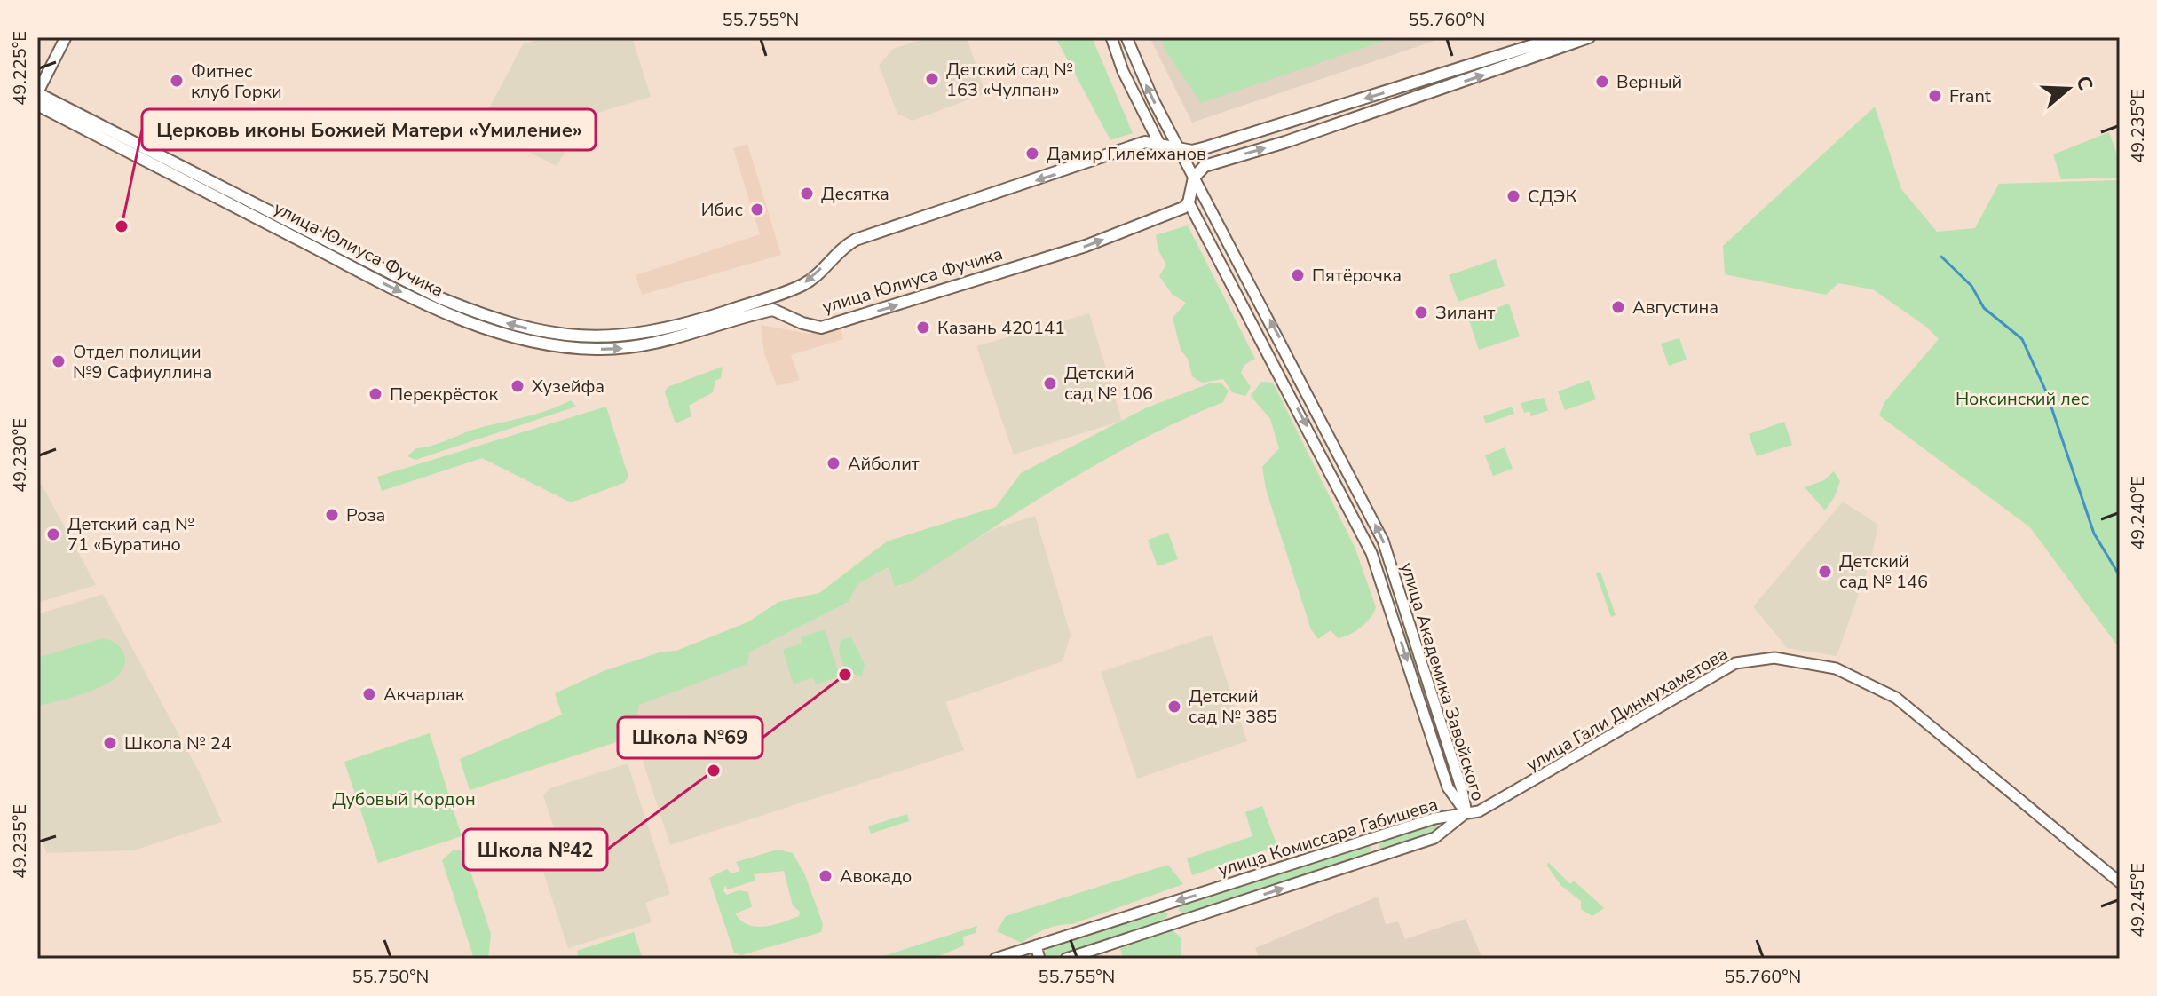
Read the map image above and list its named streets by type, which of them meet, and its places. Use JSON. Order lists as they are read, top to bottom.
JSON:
{
  "streets": {
    "main road": ["улица Юлиуса Фучика"],
    "street": ["улица Академика Завойского", "улица Гали Динмухаметова", "улица Комиссара Габишева"]
  },
  "crossings": [
    ["улица Юлиуса Фучика", "улица Академика Завойского"],
    ["улица Академика Завойского", "улица Гали Динмухаметова"],
    ["улица Академика Завойского", "улица Комиссара Габишева"],
    ["улица Гали Динмухаметова", "улица Комиссара Габишева"]
  ],
  "parks": ["Ноксинский лес", "Дубовый Кордон"],
  "places": [
    "Детский сад № 163 «Чулпан»",
    "Фитнес клуб Горки",
    "Верный",
    "Frant",
    "Дамир Гилемханов",
    "Десятка",
    "СДЭК",
    "Ибис",
    "Церковь иконы Божией Матери «Умиление»",
    "Пятёрочка",
    "Августина",
    "Зилант",
    "Казань 420141",
    "Отдел полиции №9 Сафиуллина",
    "Детский сад № 106",
    "Хузейфа",
    "Перекрёсток",
    "Айболит",
    "Роза",
    "Детский сад № 71 «Буратино",
    "Детский сад № 146",
    "Школа №69",
    "Акчарлак",
    "Детский сад № 385",
    "Школа № 24",
    "Школа №42",
    "Авокадо"
  ],
  "north": "right",
  "coordinates": [
    "55.755°N",
    "55.760°N",
    "49.225°E",
    "49.235°E",
    "49.230°E",
    "49.240°E",
    "49.245°E",
    "55.750°N"
  ]
}
